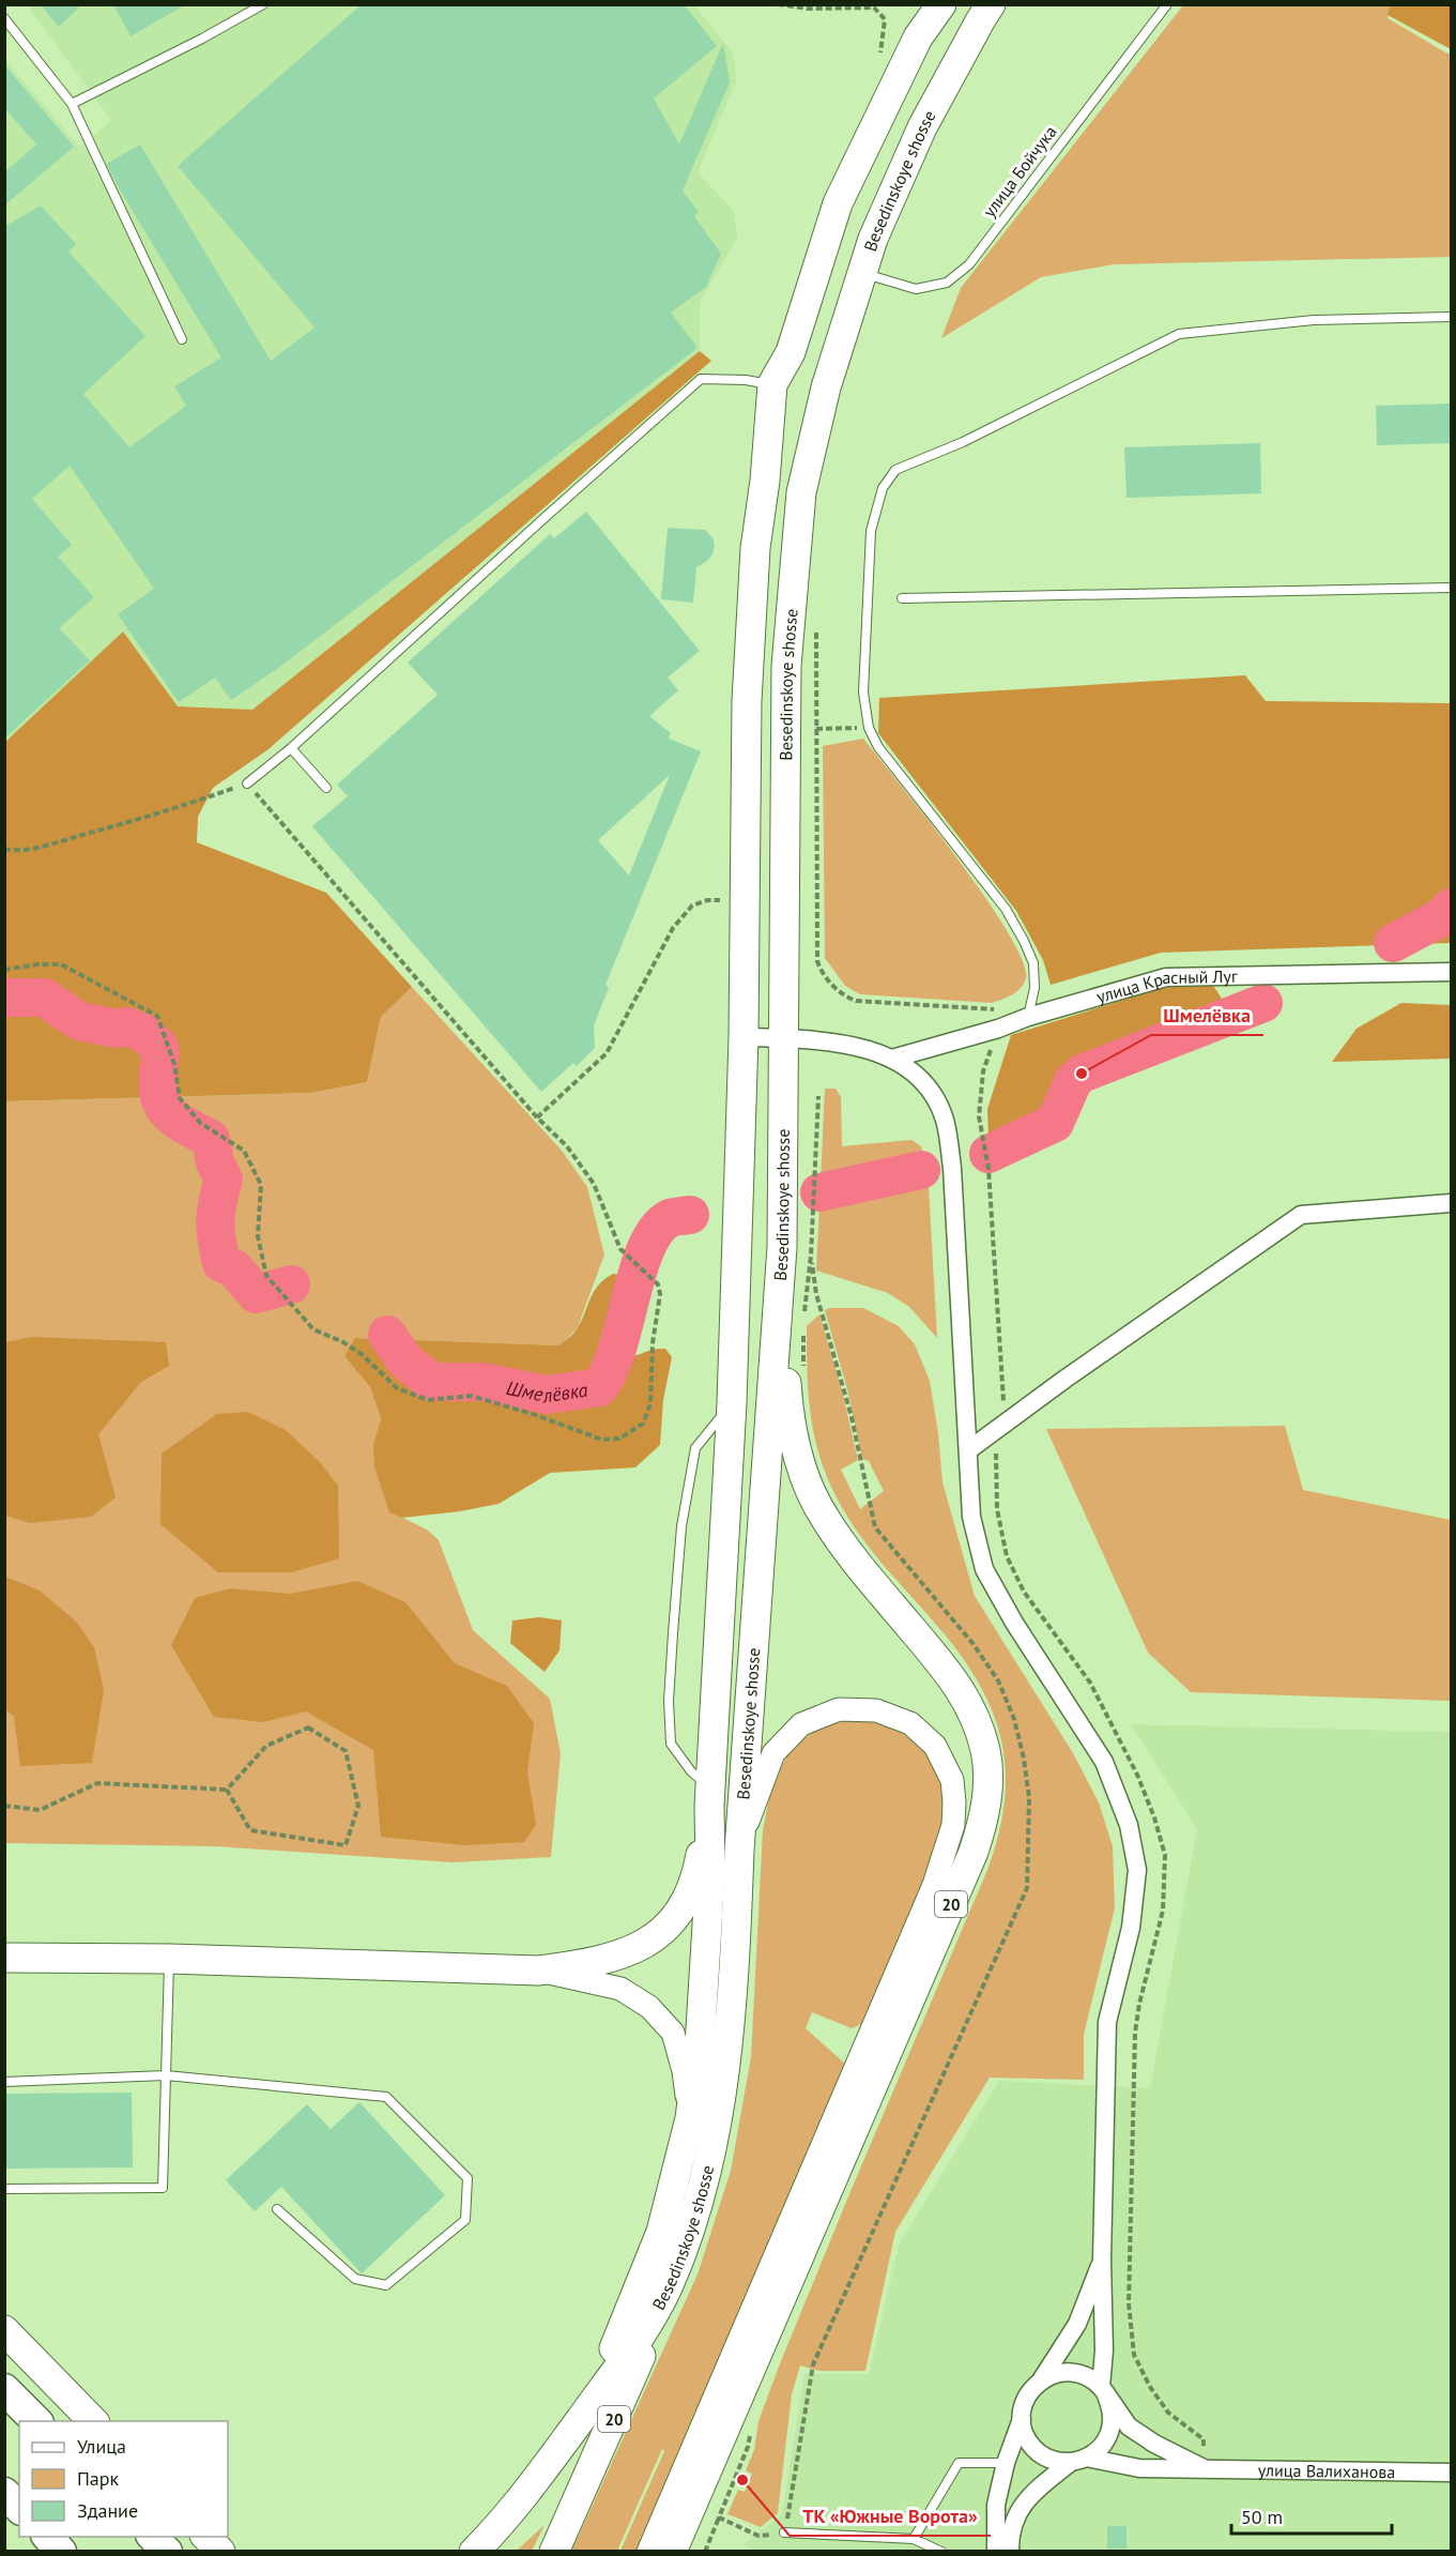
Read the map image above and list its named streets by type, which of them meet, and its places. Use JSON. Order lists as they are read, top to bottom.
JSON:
{
  "streets": {
    "main road": ["Besedinskoye shosse", "20"],
    "street": ["улица Красный Луг", "улица Валиханова"],
    "lane": ["улица Бойчука"]
  },
  "crossings": [
    ["улица Бойчука", "Besedinskoye shosse"],
    ["Besedinskoye shosse", "20"]
  ],
  "water": ["Шмелёвка"],
  "places": ["Шмелёвка", "ТК «Южные Ворота»"],
  "legend": ["Улица", "Парк", "Здание"],
  "scale_bar": "50 m"
}
